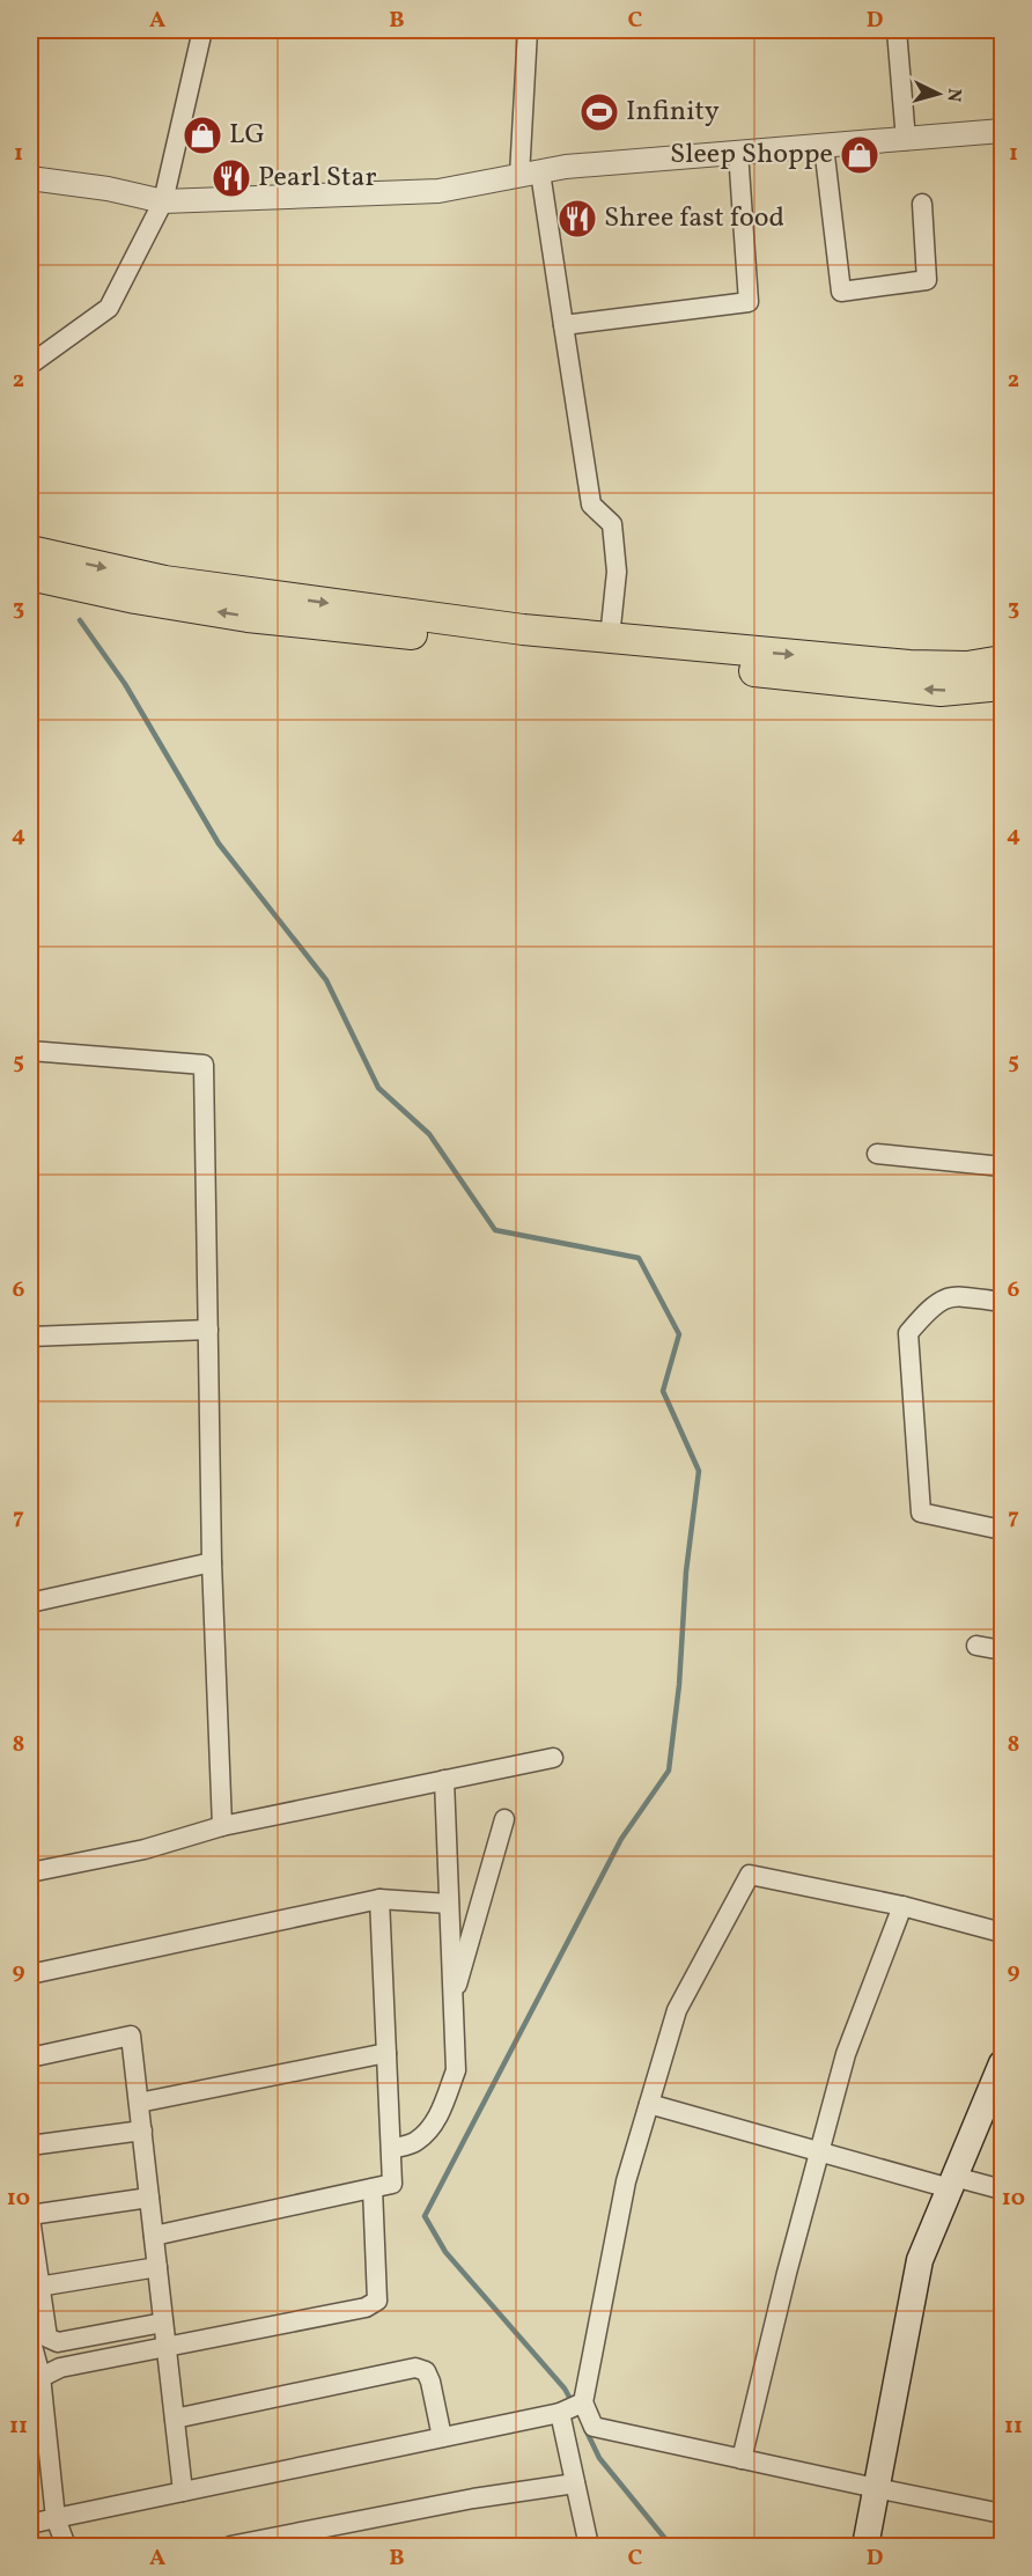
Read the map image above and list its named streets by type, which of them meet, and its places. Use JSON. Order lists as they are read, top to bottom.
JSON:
{
  "places": {
    "sports": ["Infinity"],
    "shop": ["LG", "Sleep Shoppe"],
    "restaurant": ["Pearl Star", "Shree fast food"]
  },
  "north": "right",
  "grid": {
    "columns": [
      "A",
      "B",
      "C",
      "D"
    ],
    "rows": [
      "1",
      "2",
      "3",
      "4",
      "5",
      "6",
      "7",
      "8",
      "9",
      "10",
      "11"
    ]
  }
}
